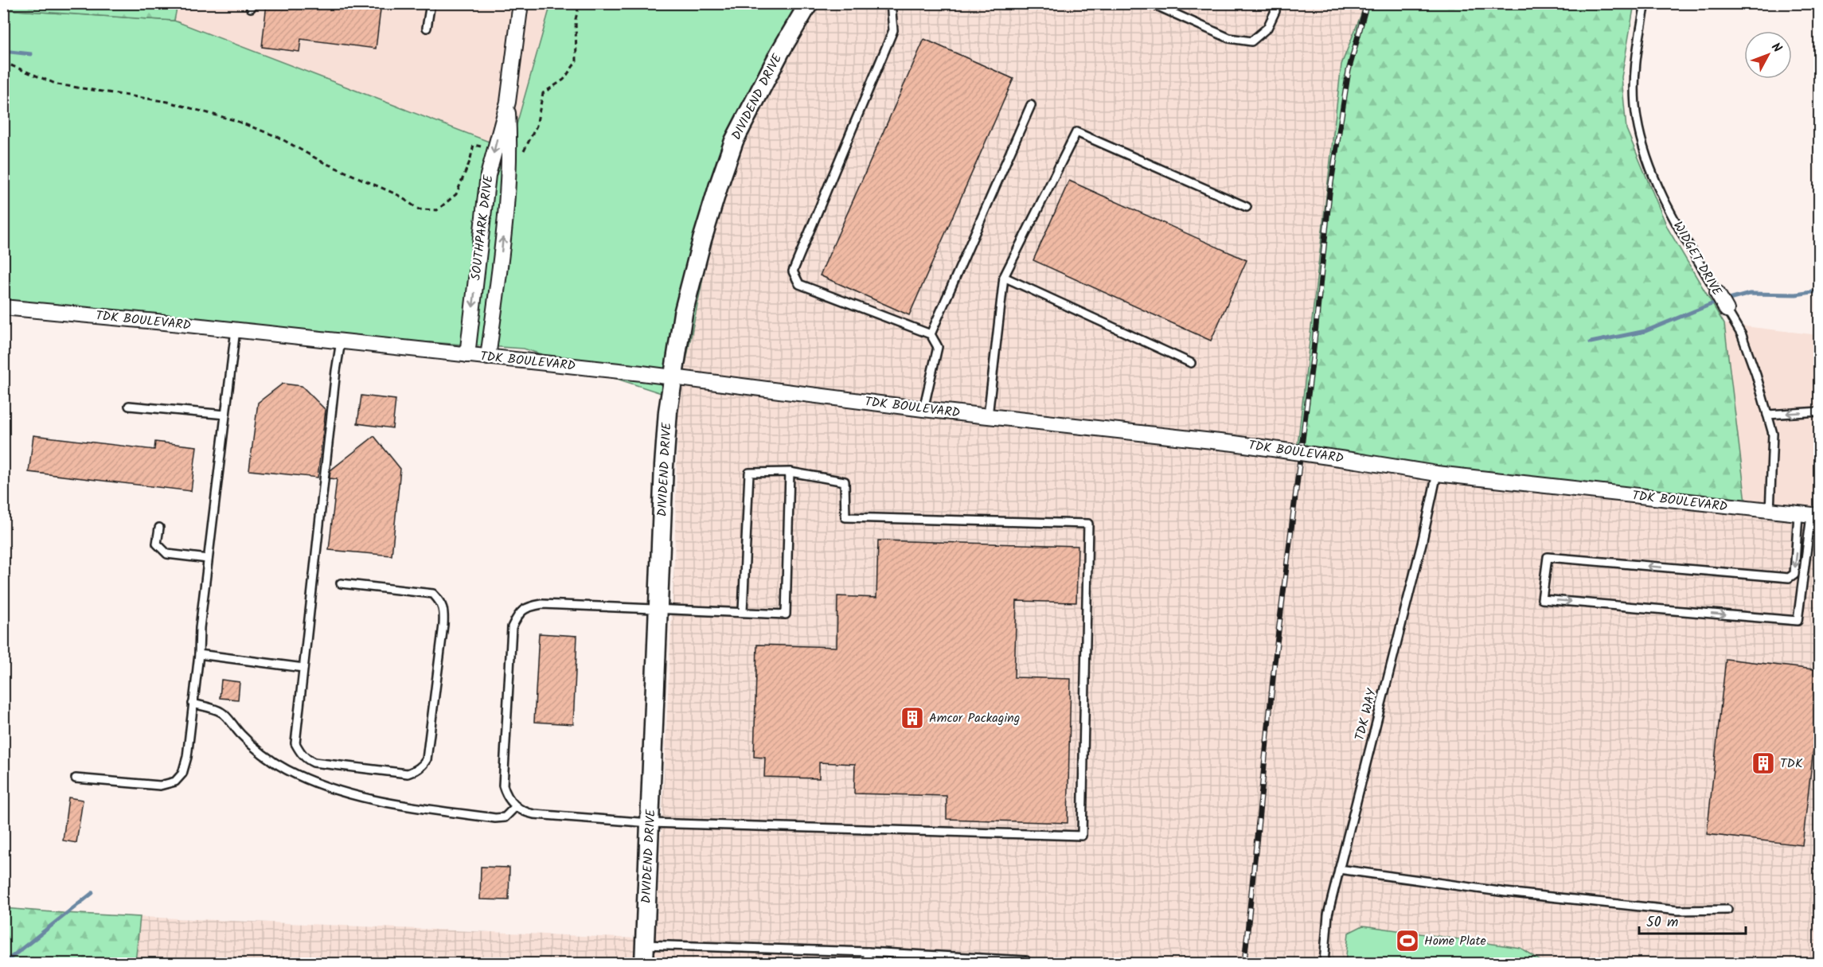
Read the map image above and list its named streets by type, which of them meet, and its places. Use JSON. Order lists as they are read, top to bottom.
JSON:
{
  "streets": {
    "street": [
      "DIVIDEND DRIVE",
      "SOUTHPARK DRIVE",
      "WIDGET DRIVE",
      "TDK BOULEVARD"
    ],
    "lane": ["TDK WAY"]
  },
  "crossings": [
    ["DIVIDEND DRIVE", "TDK BOULEVARD"],
    ["SOUTHPARK DRIVE", "TDK BOULEVARD"],
    ["WIDGET DRIVE", "TDK BOULEVARD"],
    ["TDK BOULEVARD", "TDK WAY"]
  ],
  "places": {
    "building": ["Amcor Packaging", "TDK"],
    "sports": ["Home Plate"]
  },
  "scale_bar": "50 m",
  "north": "top right"
}
